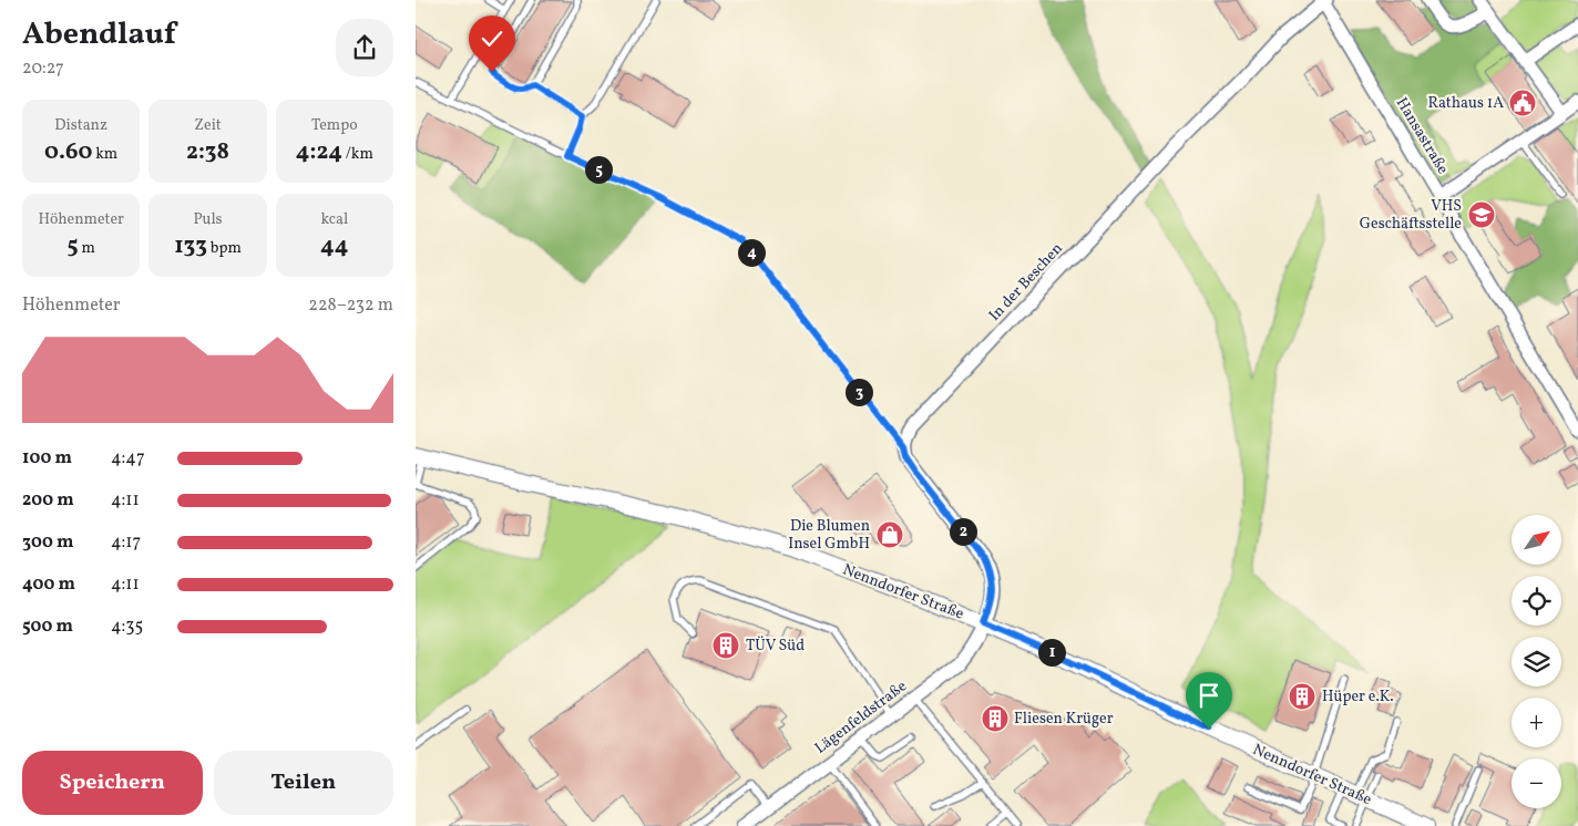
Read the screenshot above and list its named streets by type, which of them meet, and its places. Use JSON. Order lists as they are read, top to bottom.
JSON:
{
  "streets": {
    "street": [
      "Hansastraße",
      "In der Beschen",
      "Nenndorfer Straße",
      "Lägenfeldstraße"
    ]
  },
  "crossings": [
    ["Hansastraße", "In der Beschen"],
    ["Nenndorfer Straße", "Lägenfeldstraße"]
  ],
  "places": {
    "public building": ["Rathaus 1A"],
    "school or university": ["VHS Geschäftsstelle"],
    "shop": ["Die Blumen Insel GmbH"],
    "building": ["TÜV Süd", "Hüper e.K.", "Fliesen Krüger"]
  },
  "north": "top right",
  "page": {
    "heading": ["Abendlauf", "20:27"],
    "stats": [
      ["Distanz", "0.60 km"],
      ["Zeit", "2:38"],
      ["Tempo", "4:24 /km"],
      ["Höhenmeter", "5 m"],
      ["Puls", "133 bpm"],
      ["kcal", "44"]
    ],
    "pins": [
      "5",
      "4",
      "3",
      "2",
      "1"
    ],
    "chart": ["Höhenmeter", "228–232 m"],
    "list": [
      {
        "name": "100 m",
        "note": "4:47"
      },
      {
        "name": "200 m",
        "note": "4:11"
      },
      {
        "name": "300 m",
        "note": "4:17"
      },
      {
        "name": "400 m",
        "note": "4:11"
      },
      {
        "name": "500 m",
        "note": "4:35"
      }
    ],
    "map_buttons": ["+", "−"],
    "buttons": ["Speichern", "Teilen"]
  }
}
